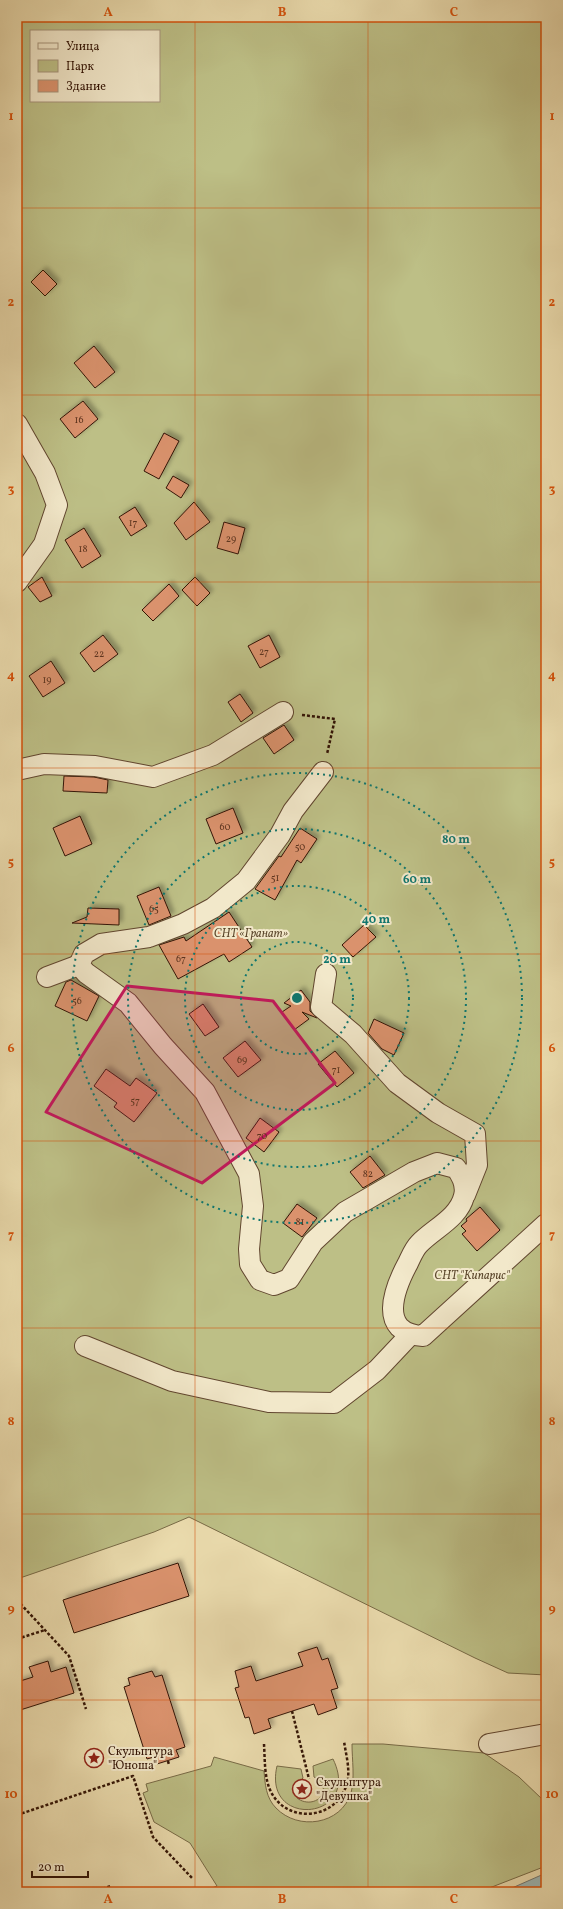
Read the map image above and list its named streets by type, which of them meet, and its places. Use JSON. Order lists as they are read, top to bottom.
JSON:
{
  "parks": ["СНТ «Гранат»", "СНТ \"Кипарис\""],
  "places": {
    "place": ["Скульптура \"Юноша\"", "Скульптура \"Девушка\""]
  },
  "house_numbers": [
    "16",
    "17",
    "29",
    "18",
    "27",
    "22",
    "19",
    "60",
    "50",
    "51",
    "65",
    "67",
    "56",
    "69",
    "71",
    "57",
    "70",
    "82",
    "81"
  ],
  "legend": ["Улица", "Парк", "Здание"],
  "scale_bar": "20 m",
  "grid": {
    "columns": ["A", "B", "C"],
    "rows": [
      "1",
      "2",
      "3",
      "4",
      "5",
      "6",
      "7",
      "8",
      "9",
      "10"
    ]
  },
  "rings": [
    "80 m",
    "60 m",
    "40 m",
    "20 m"
  ]
}
